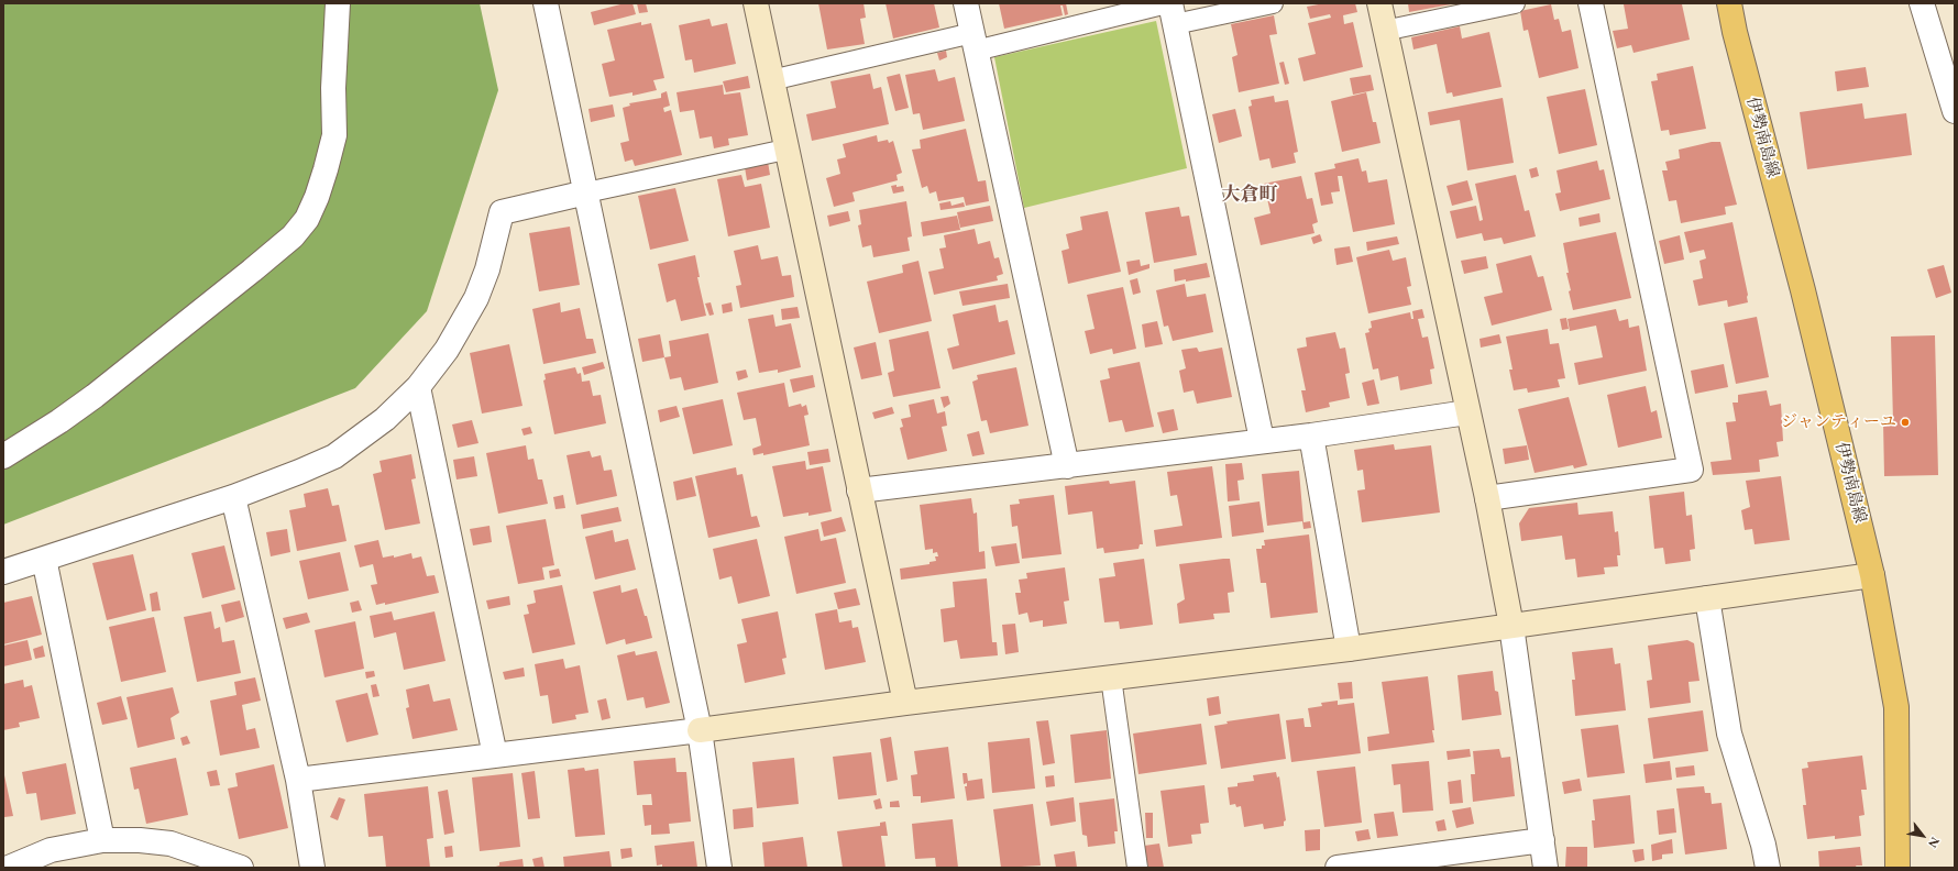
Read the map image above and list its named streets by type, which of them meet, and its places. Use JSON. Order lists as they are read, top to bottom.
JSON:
{
  "streets": {
    "main road": ["伊勢南島線"]
  },
  "districts": ["大倉町"],
  "places": ["ジャンティーユ"],
  "north": "bottom right"
}
